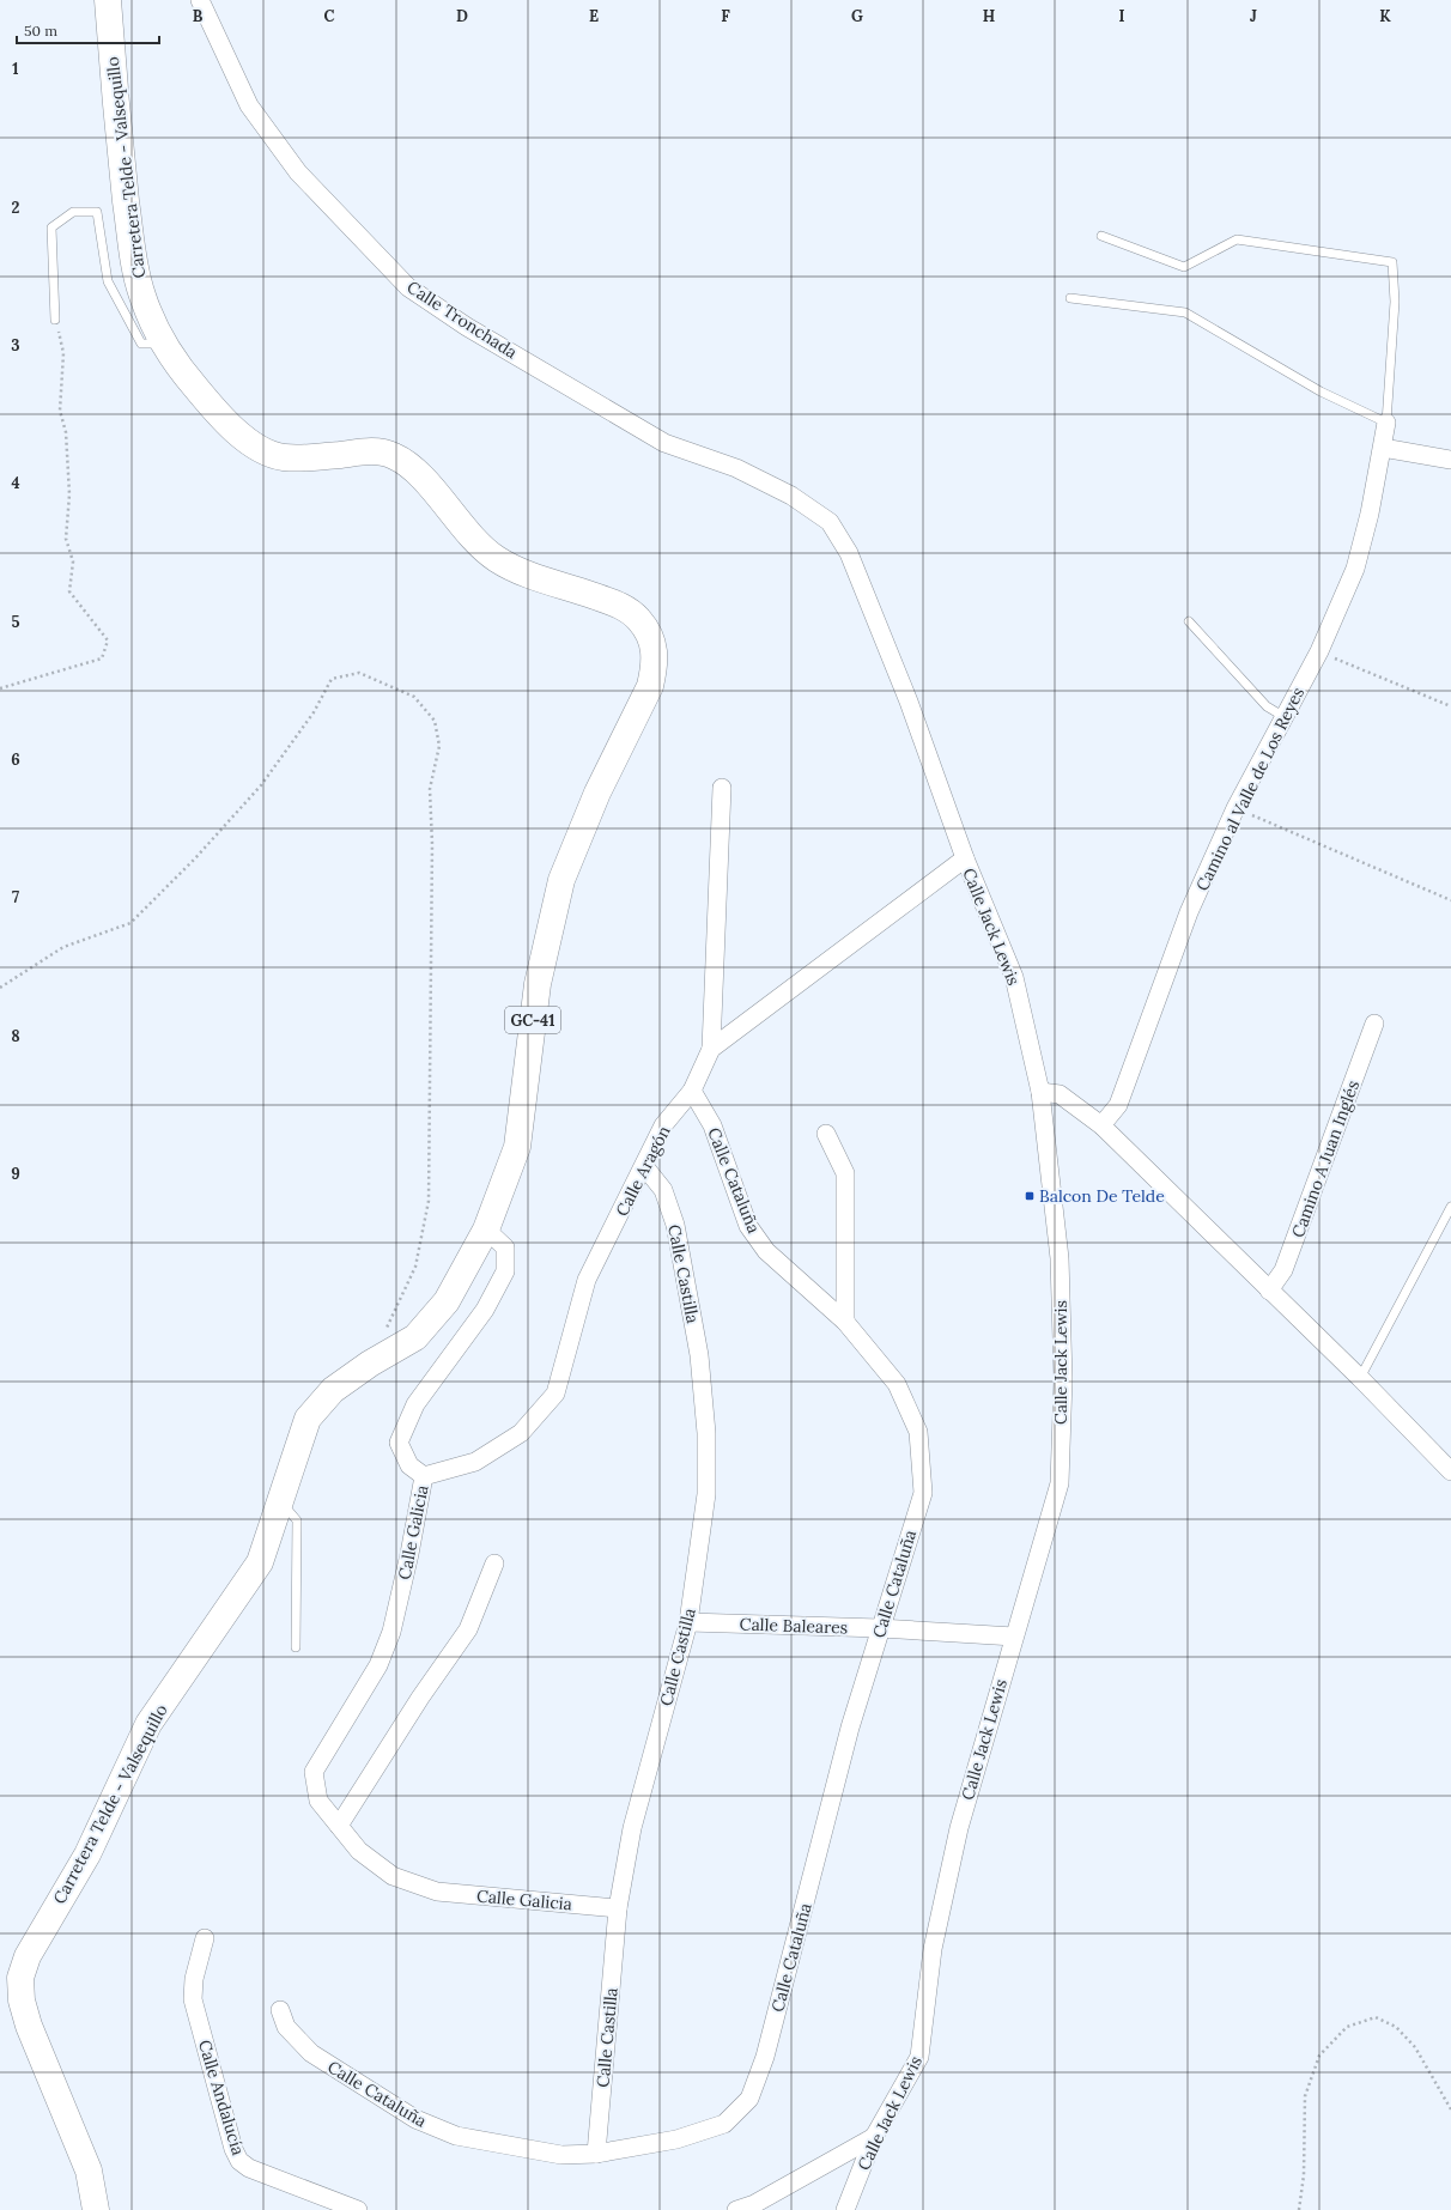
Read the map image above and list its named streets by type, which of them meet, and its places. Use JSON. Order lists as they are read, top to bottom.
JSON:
{
  "streets": {
    "main road": ["Carretera Telde - Valsequillo", "GC-41"],
    "street": [
      "Calle Tronchada",
      "Camino al Valle de Los Reyes",
      "Calle Jack Lewis",
      "Camino A Juan Inglés",
      "Calle Aragón",
      "Calle Cataluña",
      "Calle Castilla",
      "Calle Galicia",
      "Calle Baleares",
      "Calle Andalucía"
    ]
  },
  "crossings": [
    ["Carretera Telde - Valsequillo", "Calle Galicia"],
    ["Calle Tronchada", "Calle Jack Lewis"],
    ["Calle Jack Lewis", "Calle Aragón"],
    ["Calle Jack Lewis", "Calle Baleares"],
    ["Calle Aragón", "Calle Cataluña"],
    ["Calle Aragón", "Calle Castilla"],
    ["Calle Aragón", "Calle Galicia"],
    ["Calle Cataluña", "Calle Castilla"],
    ["Calle Cataluña", "Calle Baleares"],
    ["Calle Castilla", "Calle Galicia"],
    ["Calle Castilla", "Calle Baleares"]
  ],
  "places": {
    "transit": ["Balcon De Telde"]
  },
  "scale_bar": "50 m",
  "grid": {
    "columns": [
      "B",
      "C",
      "D",
      "E",
      "F",
      "G",
      "H",
      "I",
      "J",
      "K"
    ],
    "rows": [
      "1",
      "2",
      "3",
      "4",
      "5",
      "6",
      "7",
      "8",
      "9"
    ]
  }
}
